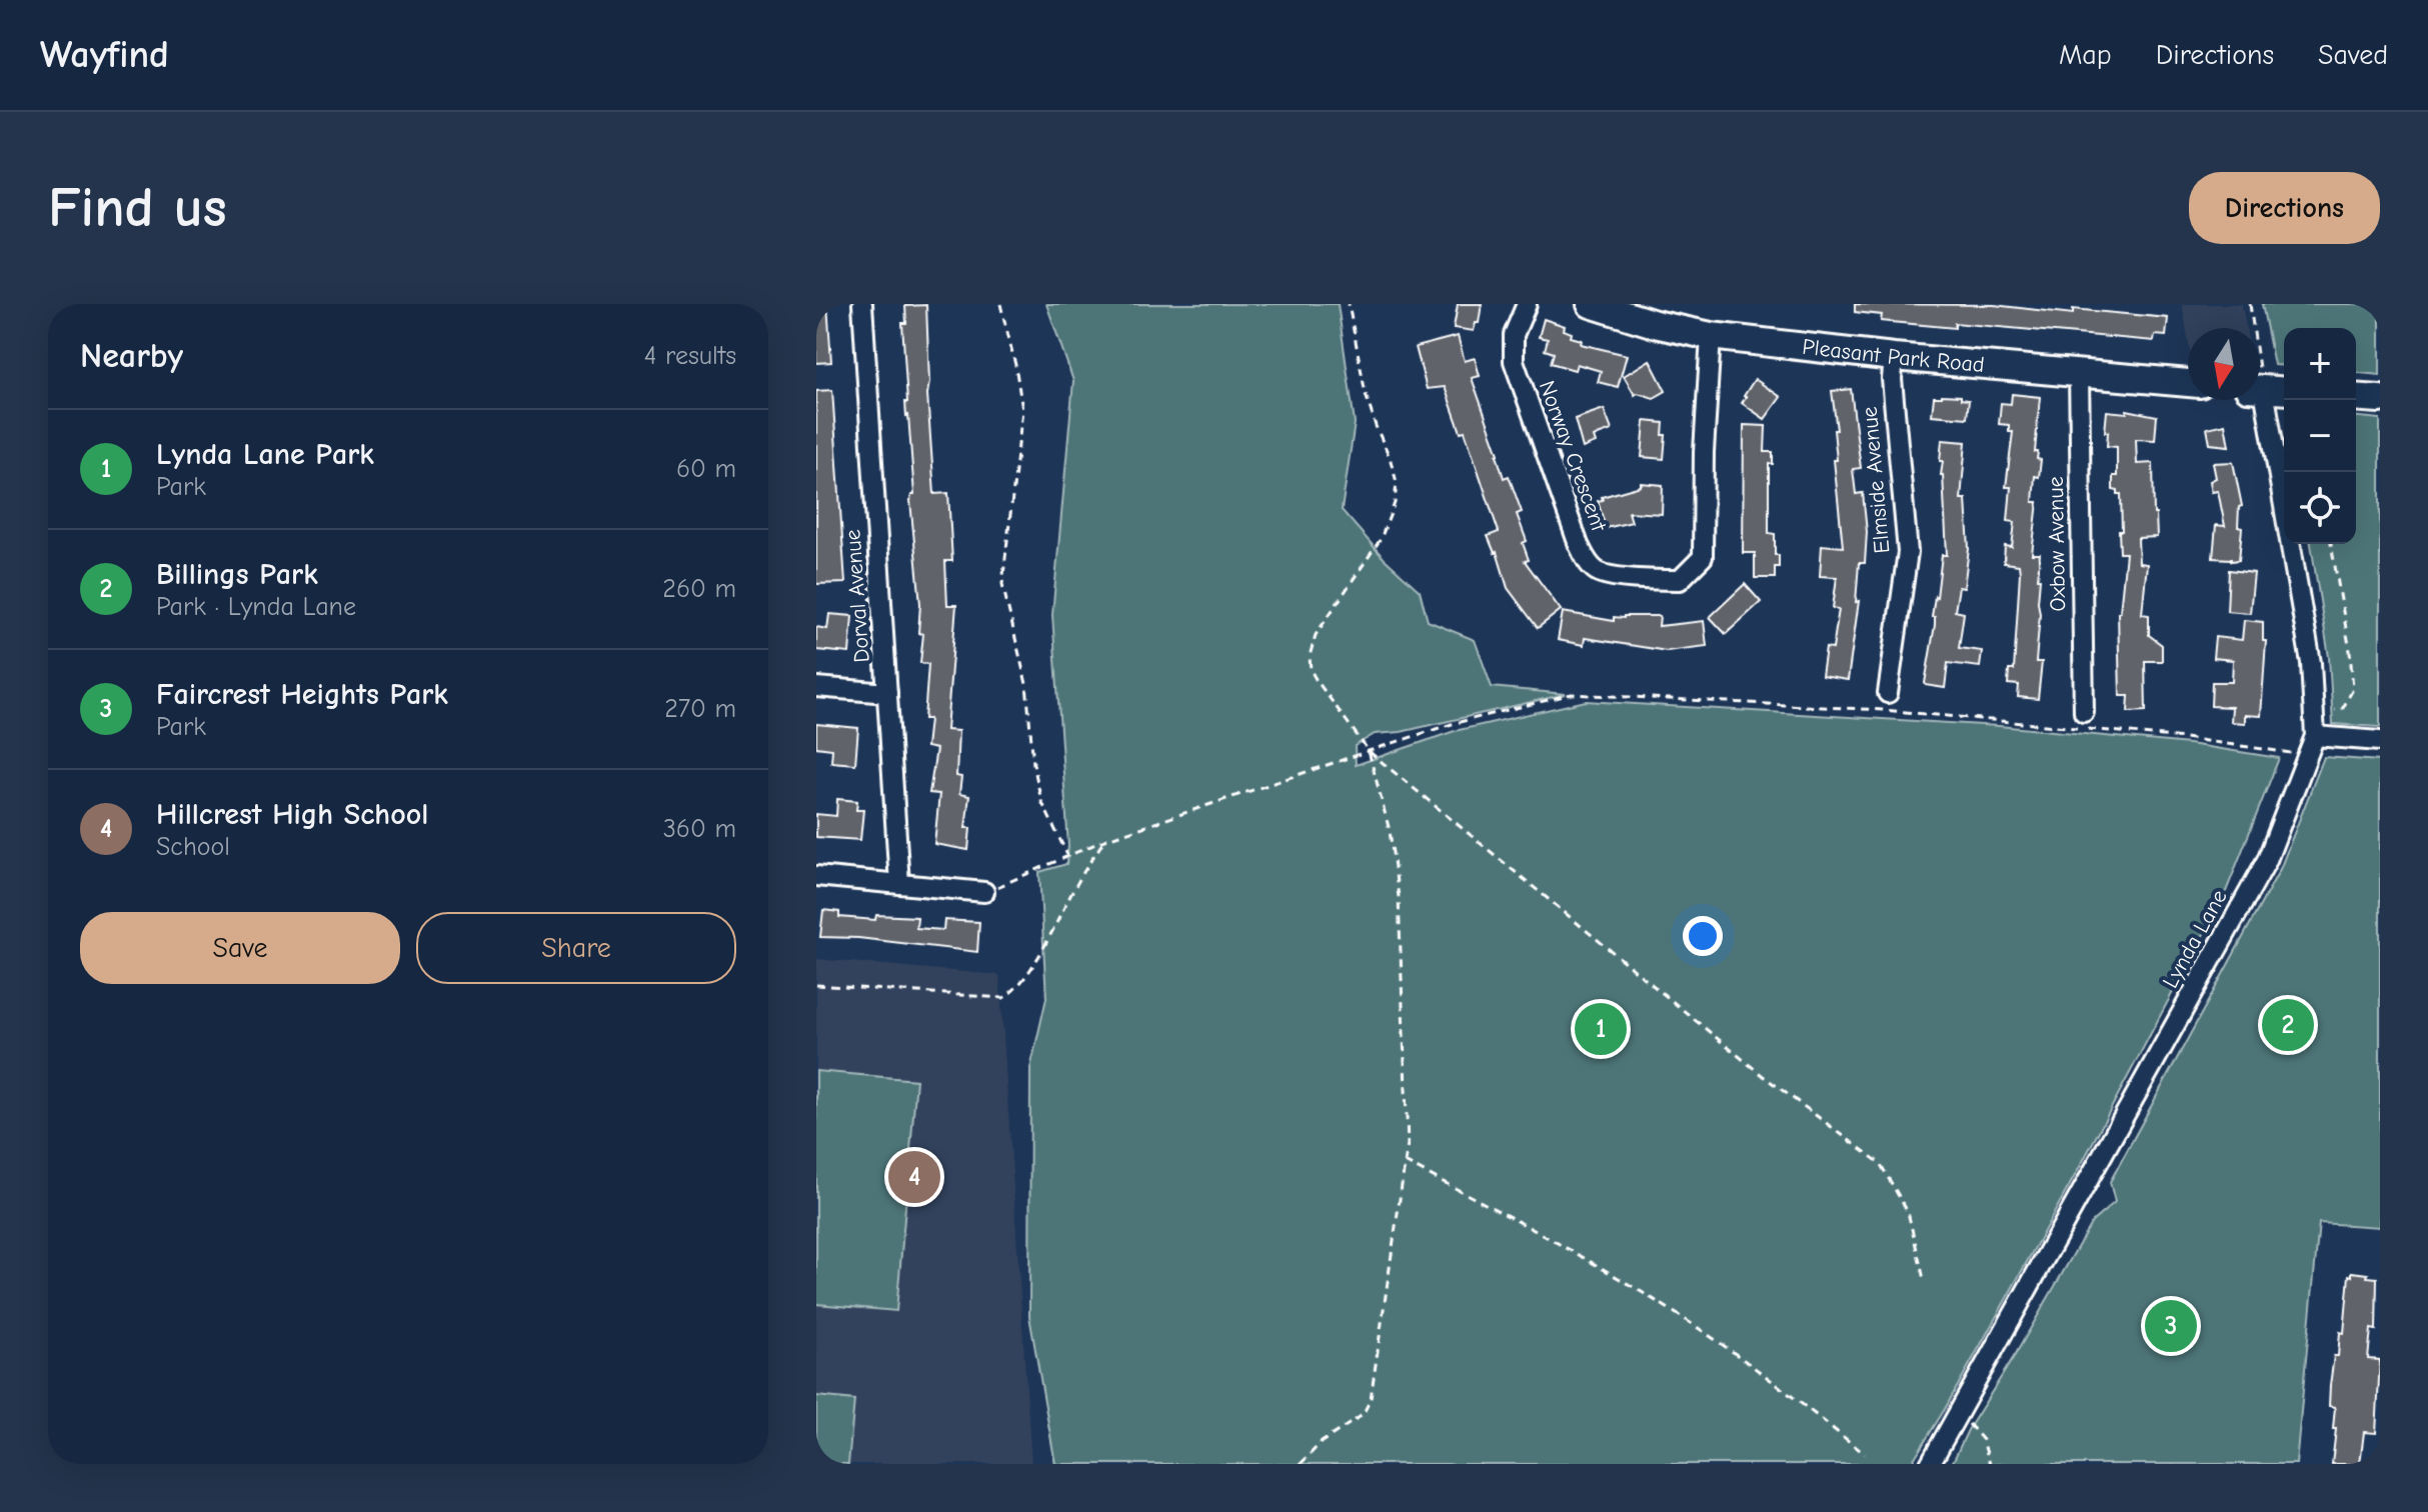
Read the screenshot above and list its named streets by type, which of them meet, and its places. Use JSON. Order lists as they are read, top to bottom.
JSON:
{
  "streets": {
    "street": [
      "Pleasant Park Road",
      "Norway Crescent",
      "Elmside Avenue",
      "Oxbow Avenue",
      "Dorval Avenue",
      "Lynda Lane"
    ]
  },
  "crossings": [
    ["Pleasant Park Road", "Norway Crescent"],
    ["Pleasant Park Road", "Elmside Avenue"],
    ["Pleasant Park Road", "Oxbow Avenue"]
  ],
  "north": "bottom",
  "page": {
    "header": "Wayfind",
    "nav": ["Map", "Directions", "Saved"],
    "buttons": [
      "Directions",
      ["Save", "Share"]
    ],
    "title": "Find us",
    "heading": ["Nearby", "4 results"],
    "map_buttons": ["+", "−"],
    "list": [
      {
        "mark": "1",
        "name": "Lynda Lane Park",
        "note": "Park",
        "value": "60 m"
      },
      {
        "mark": "2",
        "name": "Billings Park",
        "note": "Park · Lynda Lane",
        "value": "260 m"
      },
      {
        "mark": "3",
        "name": "Faircrest Heights Park",
        "note": "Park",
        "value": "270 m"
      },
      {
        "mark": "4",
        "name": "Hillcrest High School",
        "note": "School",
        "value": "360 m"
      }
    ],
    "pins": [
      "2",
      "1",
      "4",
      "3"
    ]
  }
}
